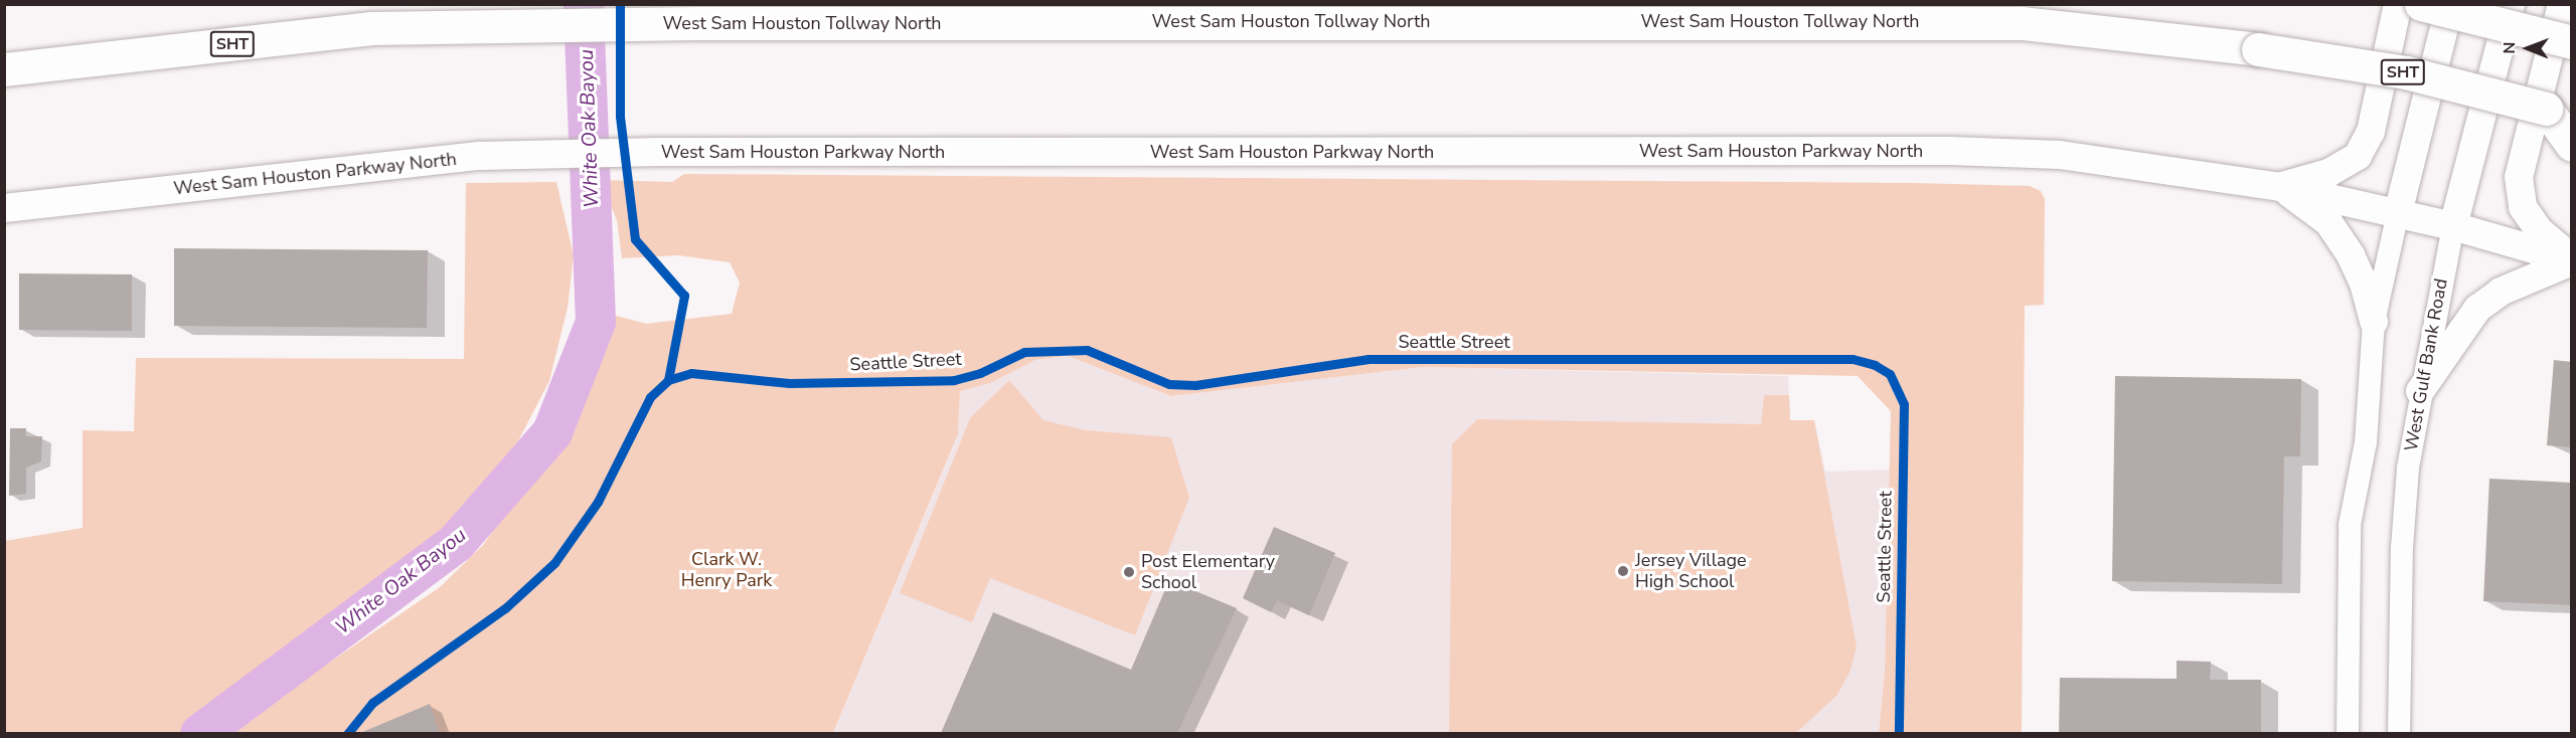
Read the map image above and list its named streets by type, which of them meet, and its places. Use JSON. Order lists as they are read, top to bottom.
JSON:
{
  "streets": {
    "highway": ["West Sam Houston Tollway North", "SHT"],
    "main road": ["West Sam Houston Parkway North", "West Gulf Bank Road"],
    "cycle path": ["Seattle Street"]
  },
  "crossings": [
    ["West Sam Houston Parkway North", "West Gulf Bank Road"]
  ],
  "water": ["White Oak Bayou"],
  "parks": ["Clark W. Henry Park"],
  "places": ["Jersey Village High School", "Post Elementary School"],
  "north": "left"
}
